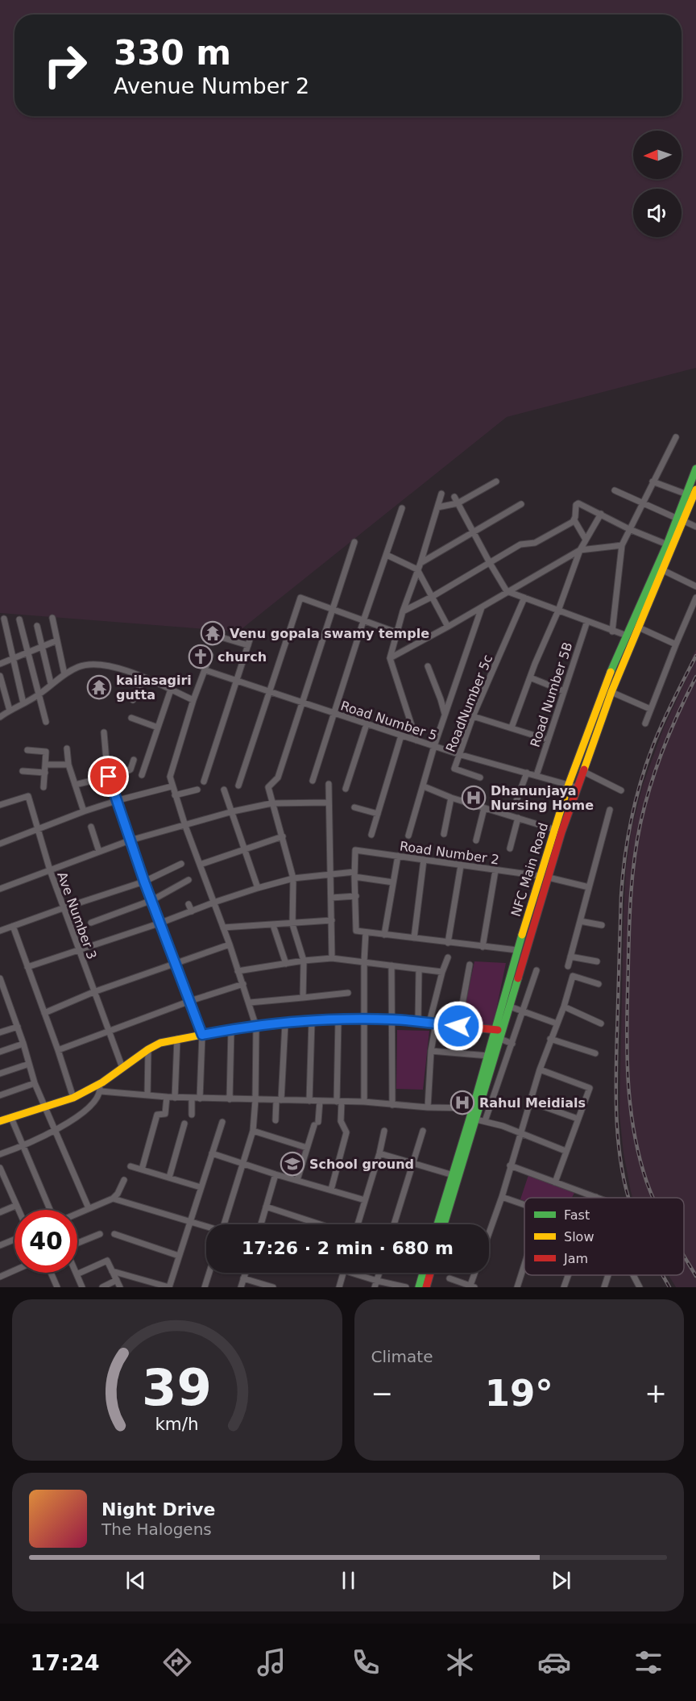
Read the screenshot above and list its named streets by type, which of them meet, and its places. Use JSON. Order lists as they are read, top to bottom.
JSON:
{
  "streets": {
    "main road": ["NFC Main Road"],
    "street": [
      "Road Number 5B",
      "RoadNumber 5c",
      "Road Number 5",
      "Road Number 2",
      "Ave Number 3"
    ]
  },
  "crossings": [
    ["Road Number 5B", "Road Number 5"],
    ["RoadNumber 5c", "Road Number 5"],
    ["Road Number 5", "NFC Main Road"],
    ["Road Number 2", "NFC Main Road"]
  ],
  "places": {
    "temple": ["Venu gopala swamy temple", "kailasagiri gutta"],
    "church": ["church"],
    "hospital": ["Dhanunjaya Nursing Home", "Rahul Meidials"],
    "school or university": ["School ground"]
  },
  "legend": ["Fast", "Slow", "Jam"],
  "north": "left",
  "page": {
    "turn": ["330 m", "Avenue Number 2"],
    "limit": "40",
    "trip": "17:26 · 2 min · 680 m",
    "tile": "Climate",
    "heat": ["−", "19°", "+"],
    "song": ["Night Drive", "The Halogens"],
    "tabs": "17:24",
    "gauge": ["39", "km/h"]
  }
}
